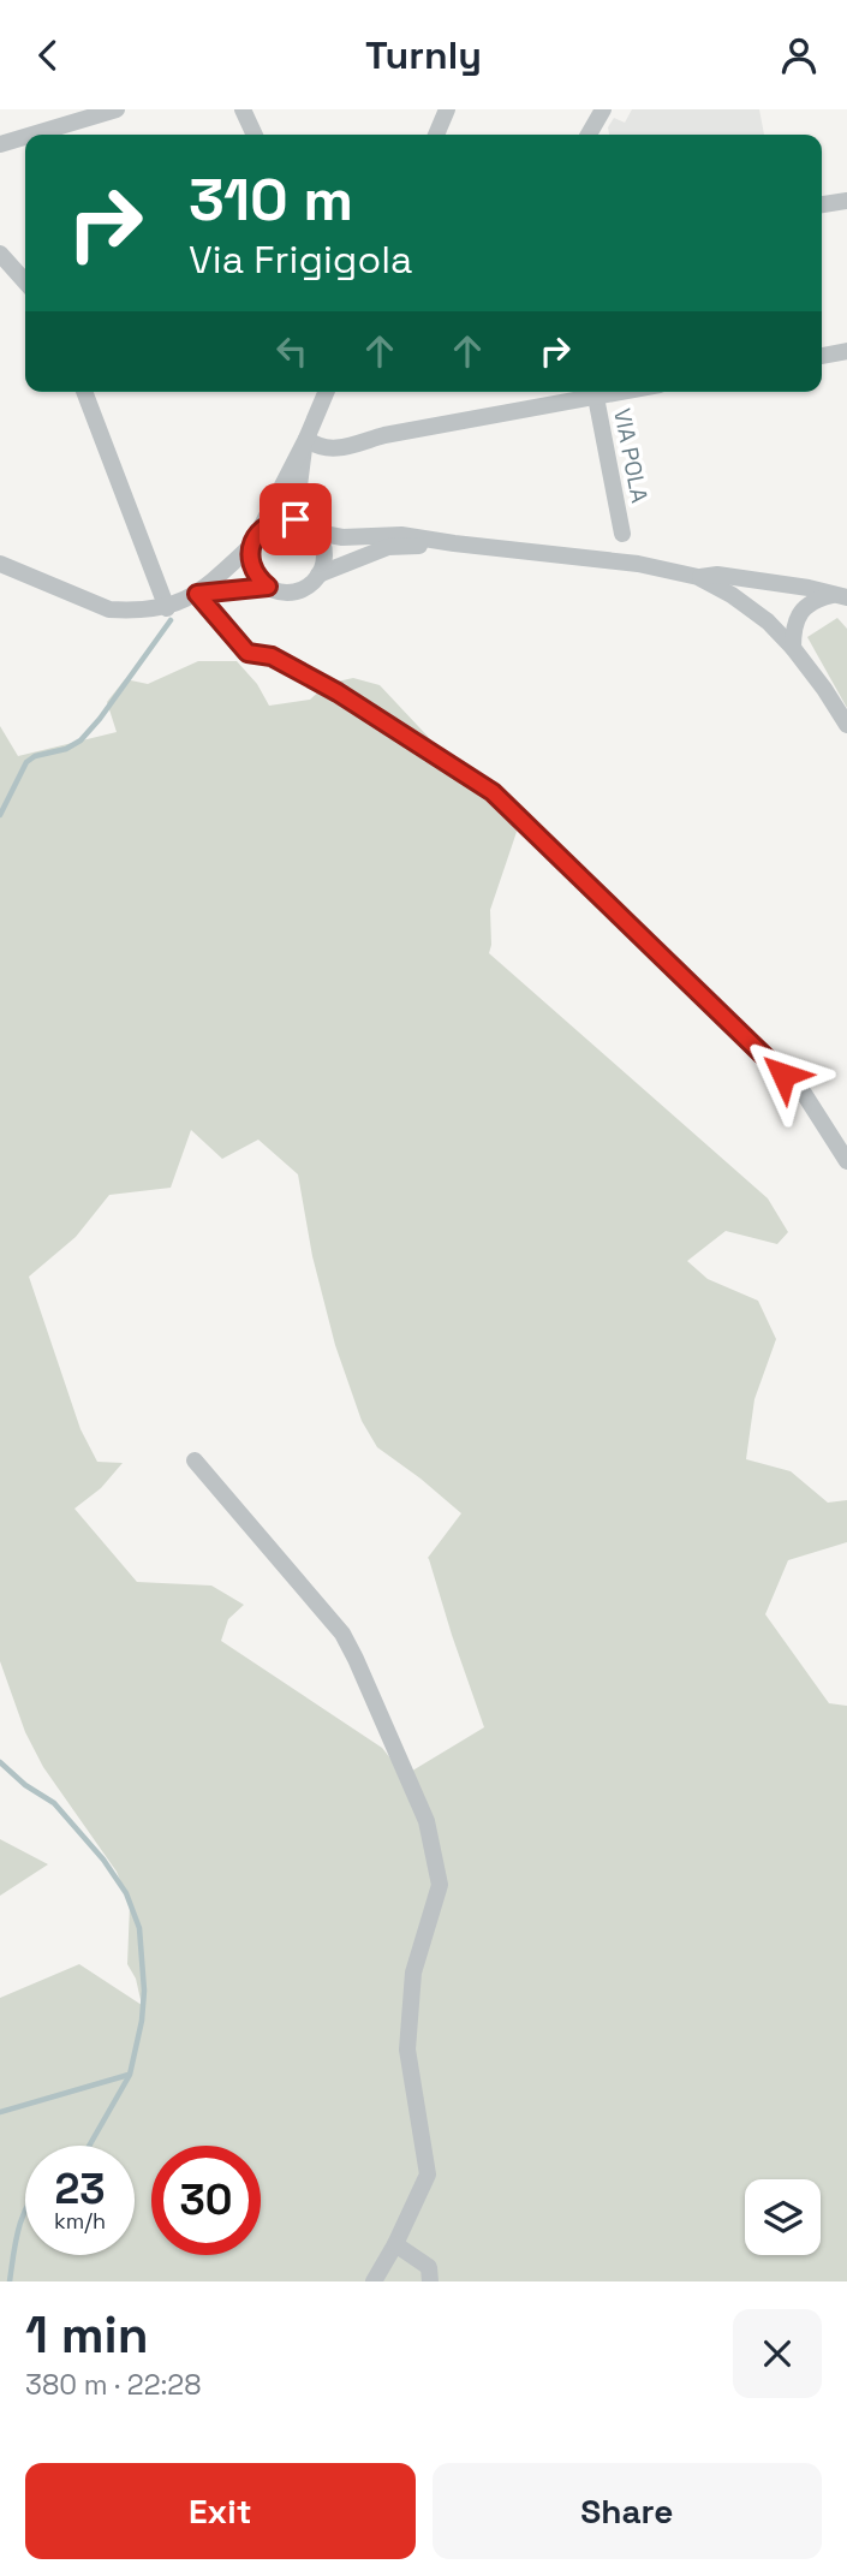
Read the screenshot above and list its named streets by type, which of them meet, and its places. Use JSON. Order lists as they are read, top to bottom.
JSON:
{
  "streets": {
    "street": ["VIA POLA"]
  },
  "page": {
    "header": "Turnly",
    "turn": ["310 m", "Via Frigigola"],
    "speed": "23 km/h",
    "limit": "30",
    "heading": ["1 min", "380 m · 22:28"],
    "buttons": ["Exit", "Share"]
  }
}
